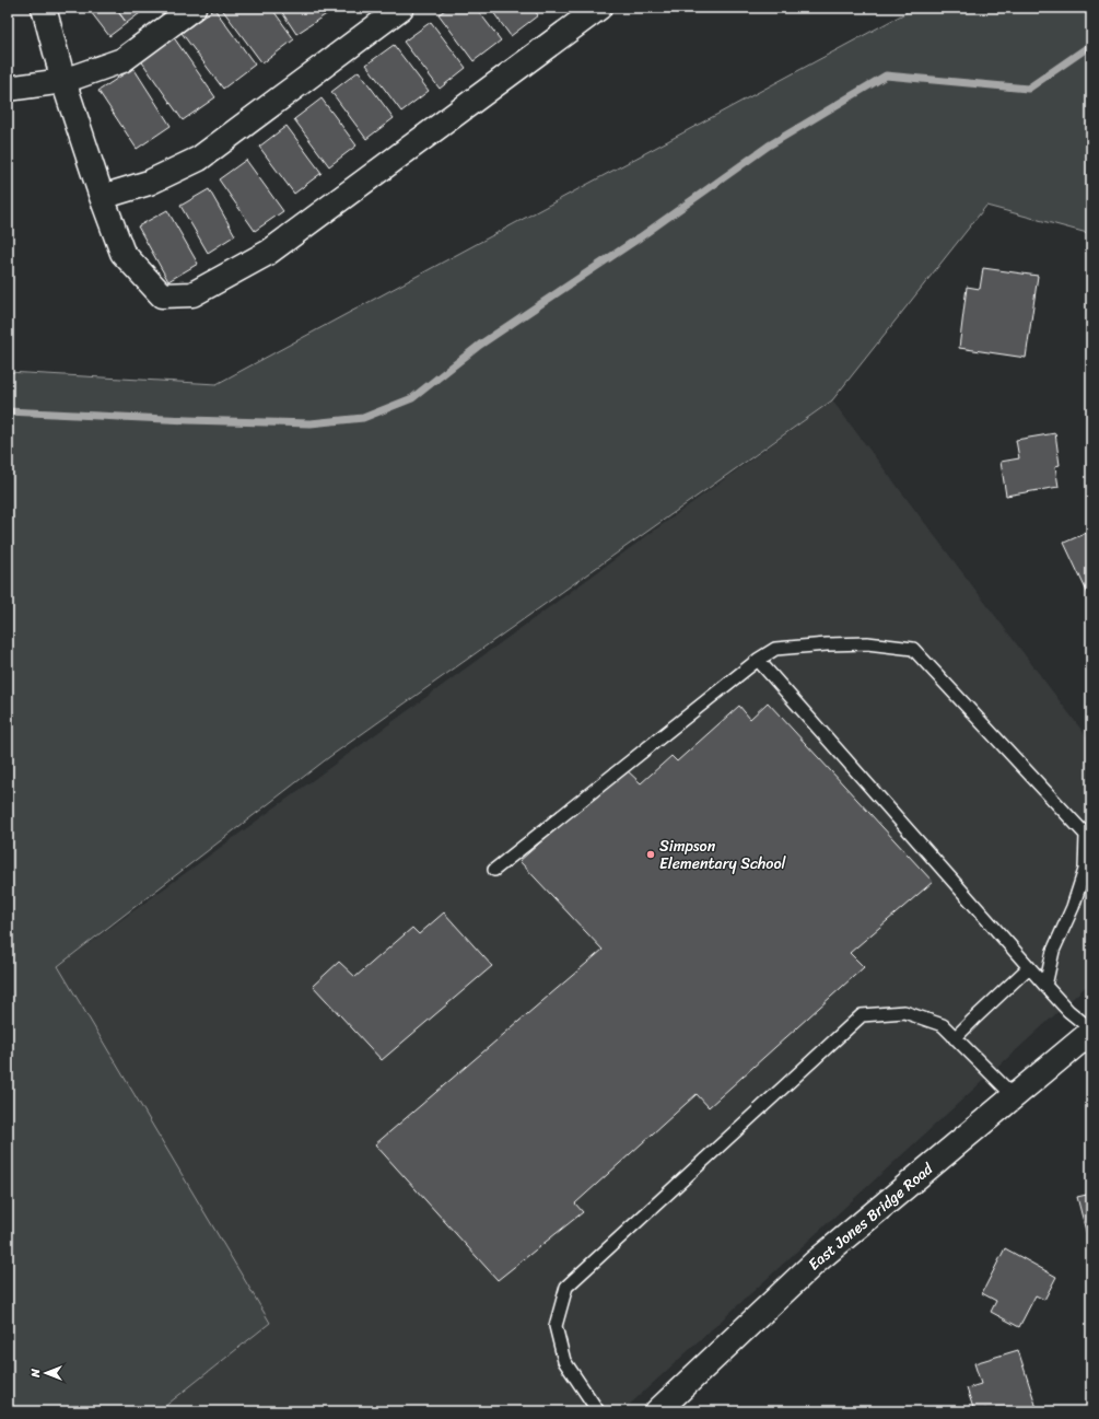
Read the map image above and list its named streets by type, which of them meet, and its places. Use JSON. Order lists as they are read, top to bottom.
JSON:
{
  "streets": {
    "street": ["East Jones Bridge Road"]
  },
  "places": ["Simpson Elementary School"],
  "north": "left"
}
